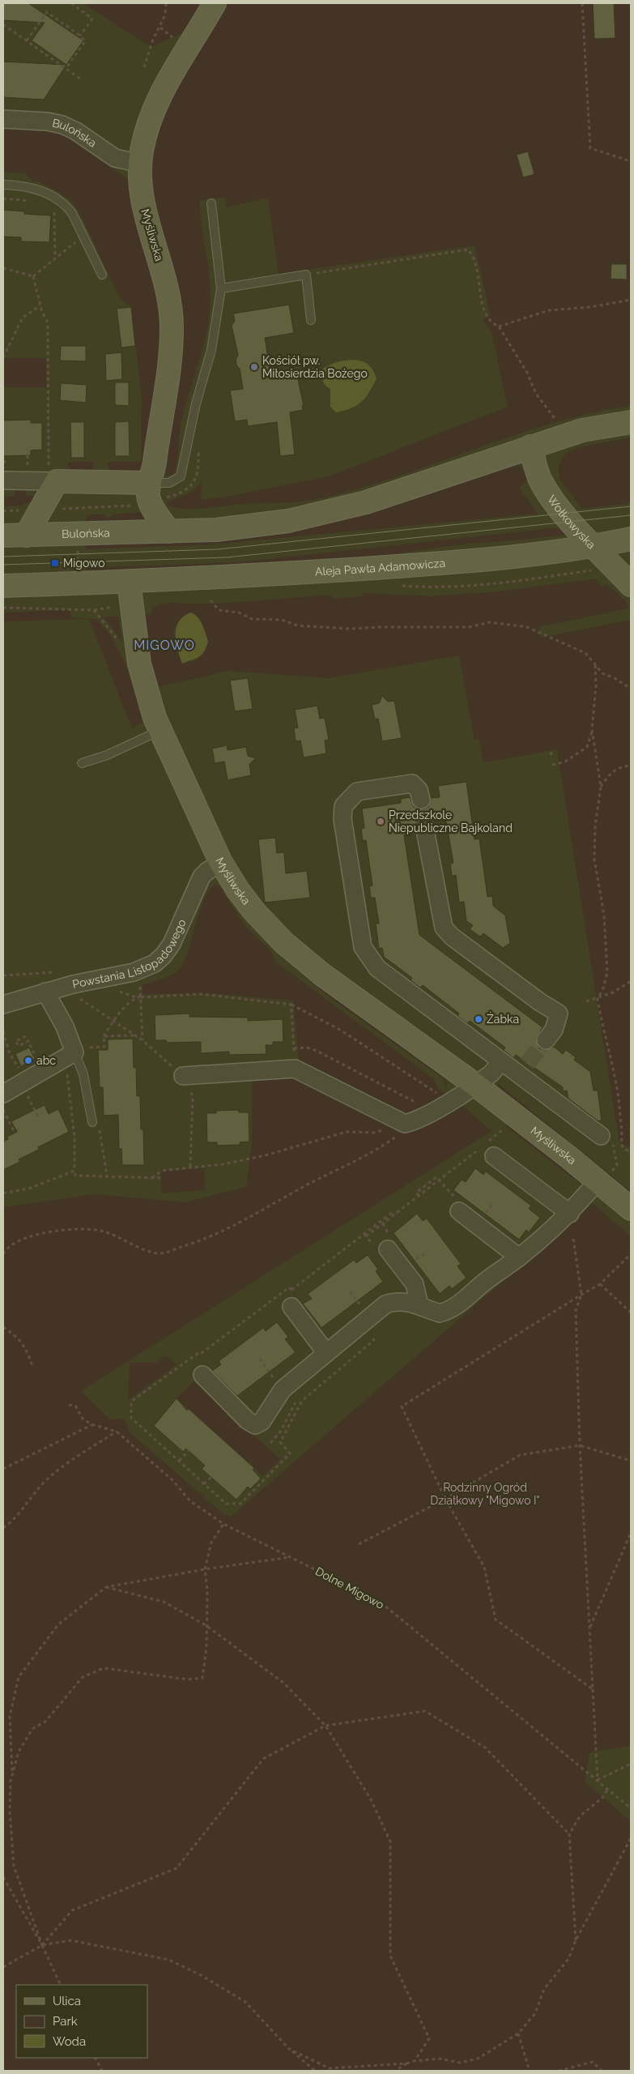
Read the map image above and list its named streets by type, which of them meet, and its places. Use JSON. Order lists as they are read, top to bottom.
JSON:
{
  "streets": {
    "street": [
      "Bulońska",
      "Myśliwska",
      "Wołkowyska",
      "Aleja Pawła Adamowicza",
      "Powstania Listopadowego"
    ],
    "path": ["Dolne Migowo"]
  },
  "crossings": [
    ["Bulońska", "Myśliwska"],
    ["Myśliwska", "Aleja Pawła Adamowicza"],
    ["Myśliwska", "Powstania Listopadowego"],
    ["Wołkowyska", "Aleja Pawła Adamowicza"]
  ],
  "districts": ["MIGOWO"],
  "parks": ["Rodzinny Ogród Działkowy \"Migowo I\""],
  "places": {
    "other": [
      "Kościół pw. Miłosierdzia Bożego",
      "Przedszkole Niepubliczne Bajkoland",
      "Żabka",
      "abc"
    ],
    "transit": ["Migowo"]
  },
  "legend": ["Ulica", "Park", "Woda"]
}
